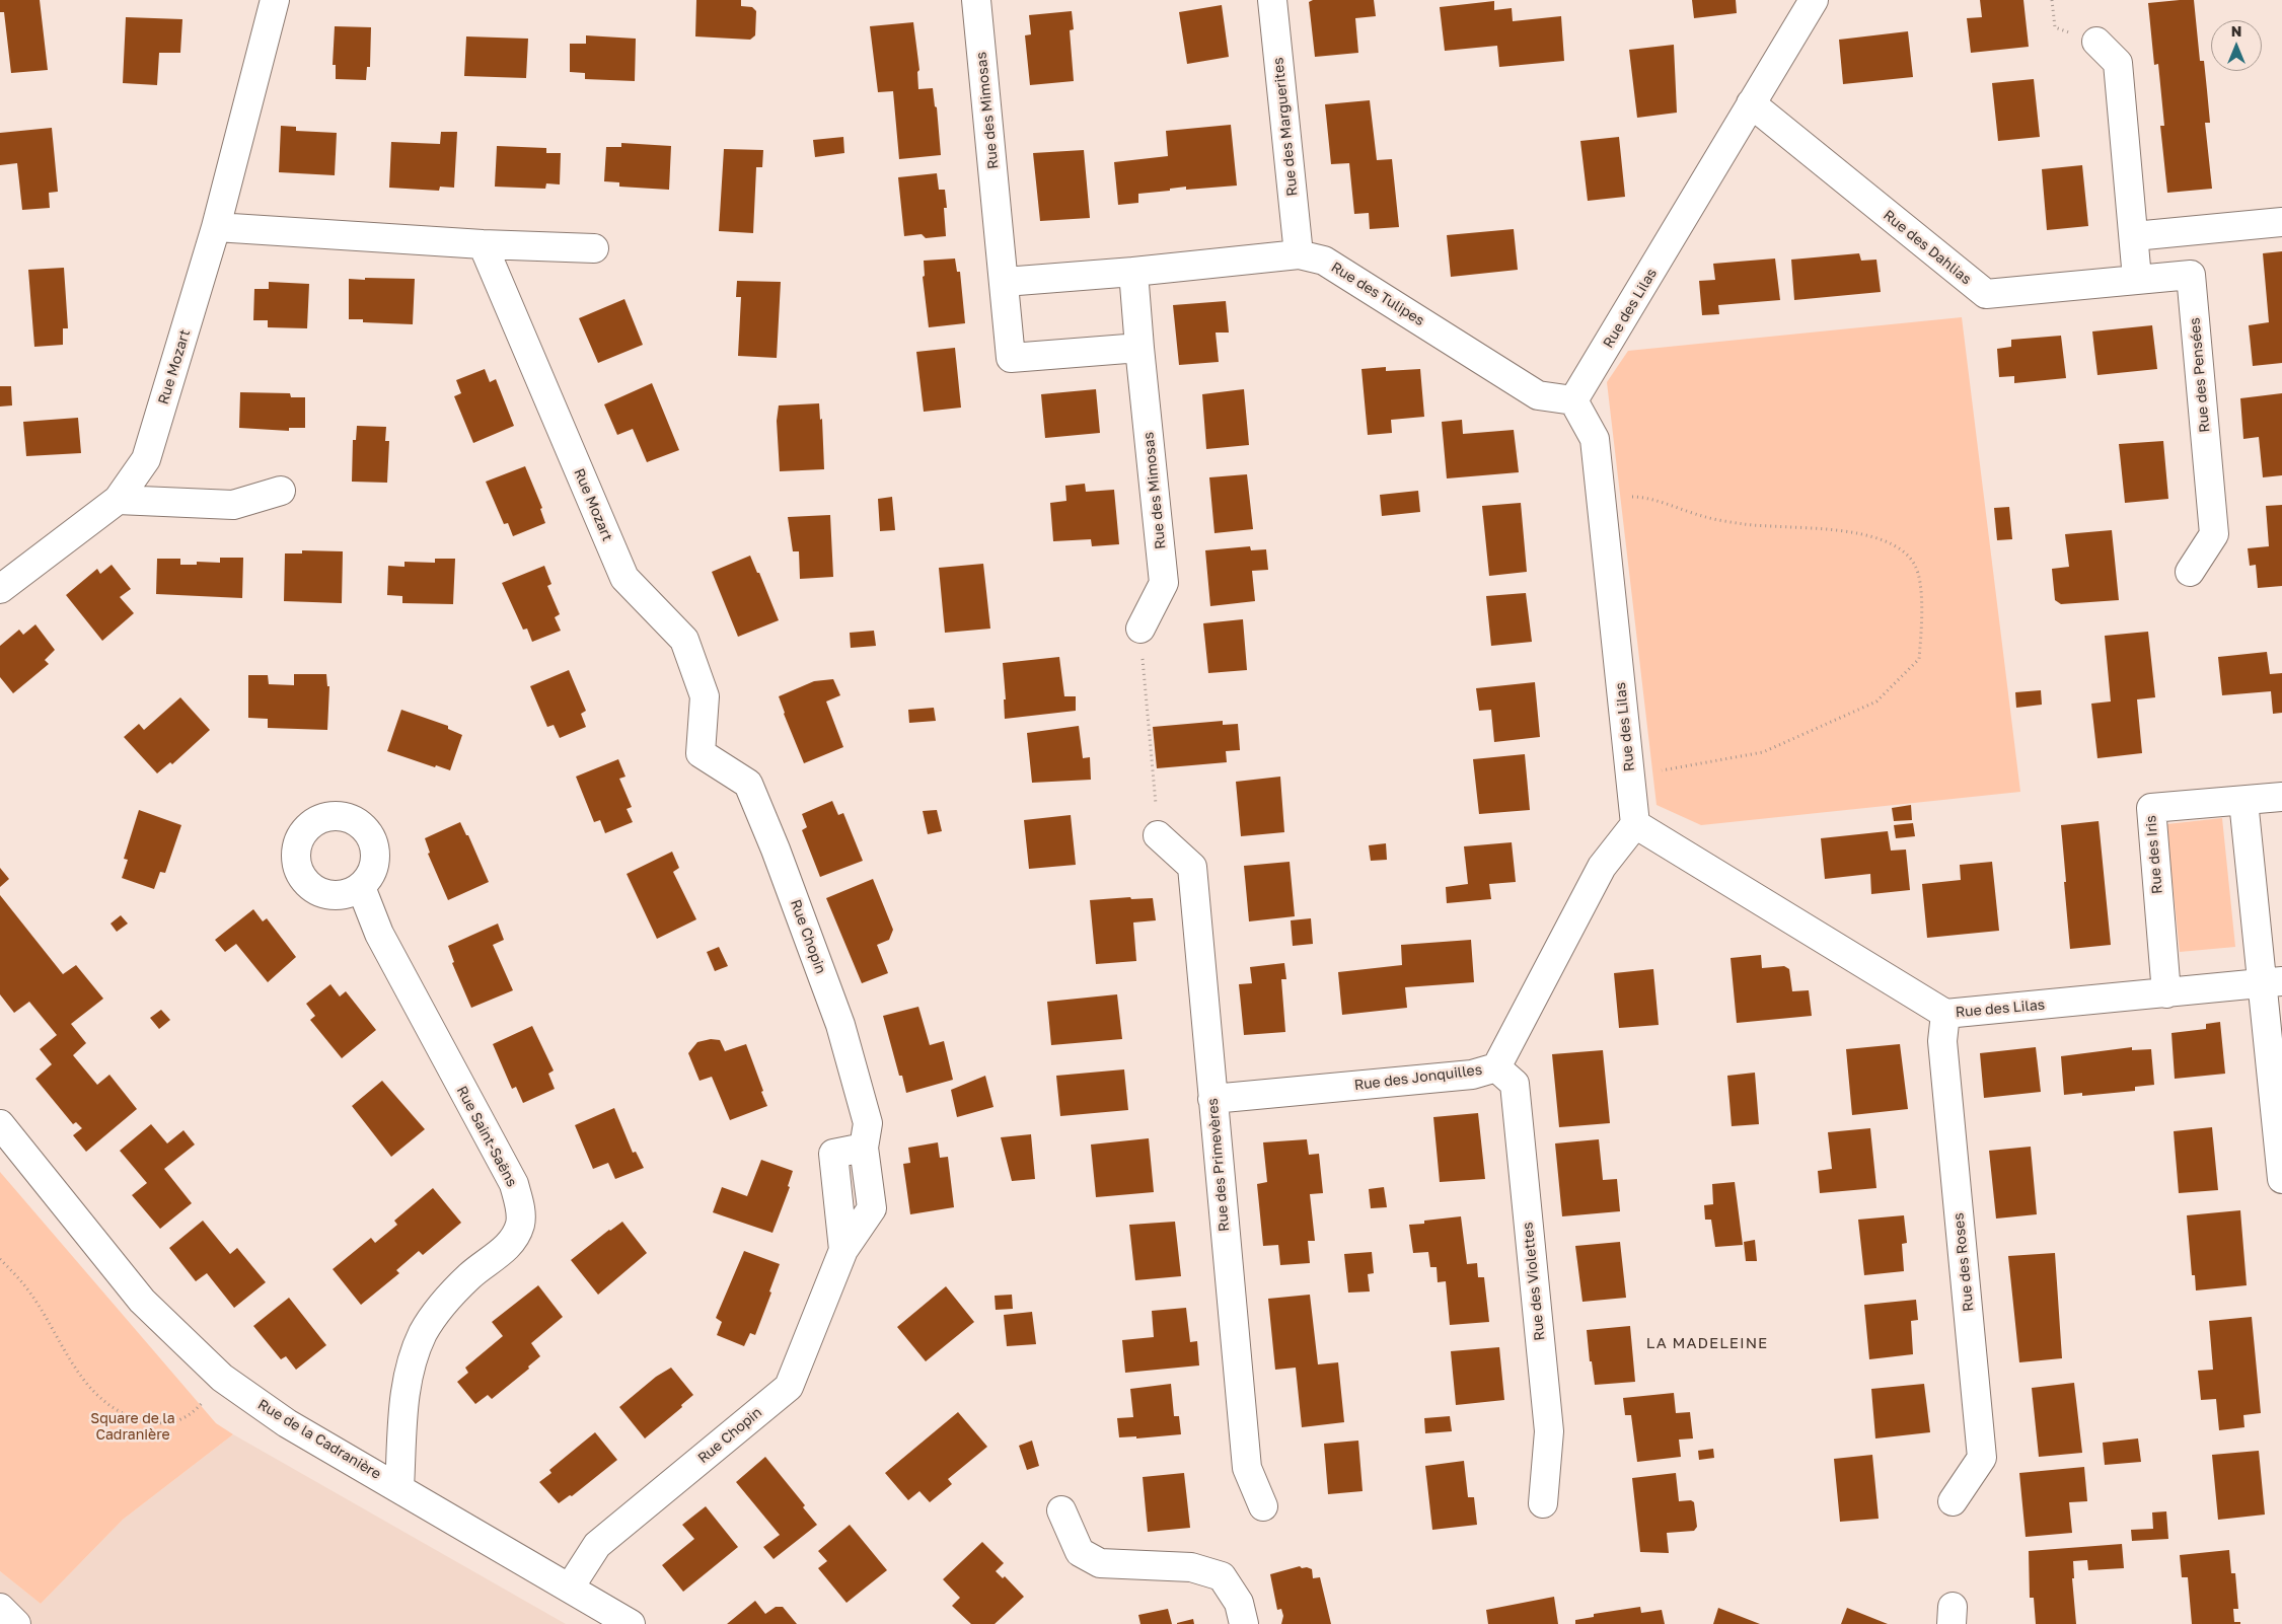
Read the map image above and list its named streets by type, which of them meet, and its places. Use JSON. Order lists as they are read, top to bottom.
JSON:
{
  "streets": {
    "street": [
      "Rue des Mimosas",
      "Rue des Marguerites",
      "Rue des Dahlias",
      "Rue des Tulipes",
      "Rue des Lilas",
      "Rue Mozart",
      "Rue des Pensées",
      "Rue des Iris",
      "Rue Chopin",
      "Rue des Jonquilles",
      "Rue Saint-Saëns",
      "Rue des Primevères",
      "Rue des Roses",
      "Rue des Violettes",
      "Rue de la Cadranière"
    ]
  },
  "crossings": [
    ["Rue des Mimosas", "Rue des Tulipes"],
    ["Rue des Marguerites", "Rue des Tulipes"],
    ["Rue des Dahlias", "Rue des Lilas"],
    ["Rue des Dahlias", "Rue des Pensées"],
    ["Rue des Tulipes", "Rue des Lilas"],
    ["Rue des Lilas", "Rue des Iris"],
    ["Rue des Lilas", "Rue des Jonquilles"],
    ["Rue des Lilas", "Rue des Roses"],
    ["Rue Mozart", "Rue Chopin"],
    ["Rue Chopin", "Rue de la Cadranière"],
    ["Rue des Jonquilles", "Rue des Primevères"],
    ["Rue des Jonquilles", "Rue des Violettes"],
    ["Rue Saint-Saëns", "Rue de la Cadranière"]
  ],
  "districts": ["LA MADELEINE"],
  "parks": ["Square de la Cadranière"],
  "north": "top"
}
